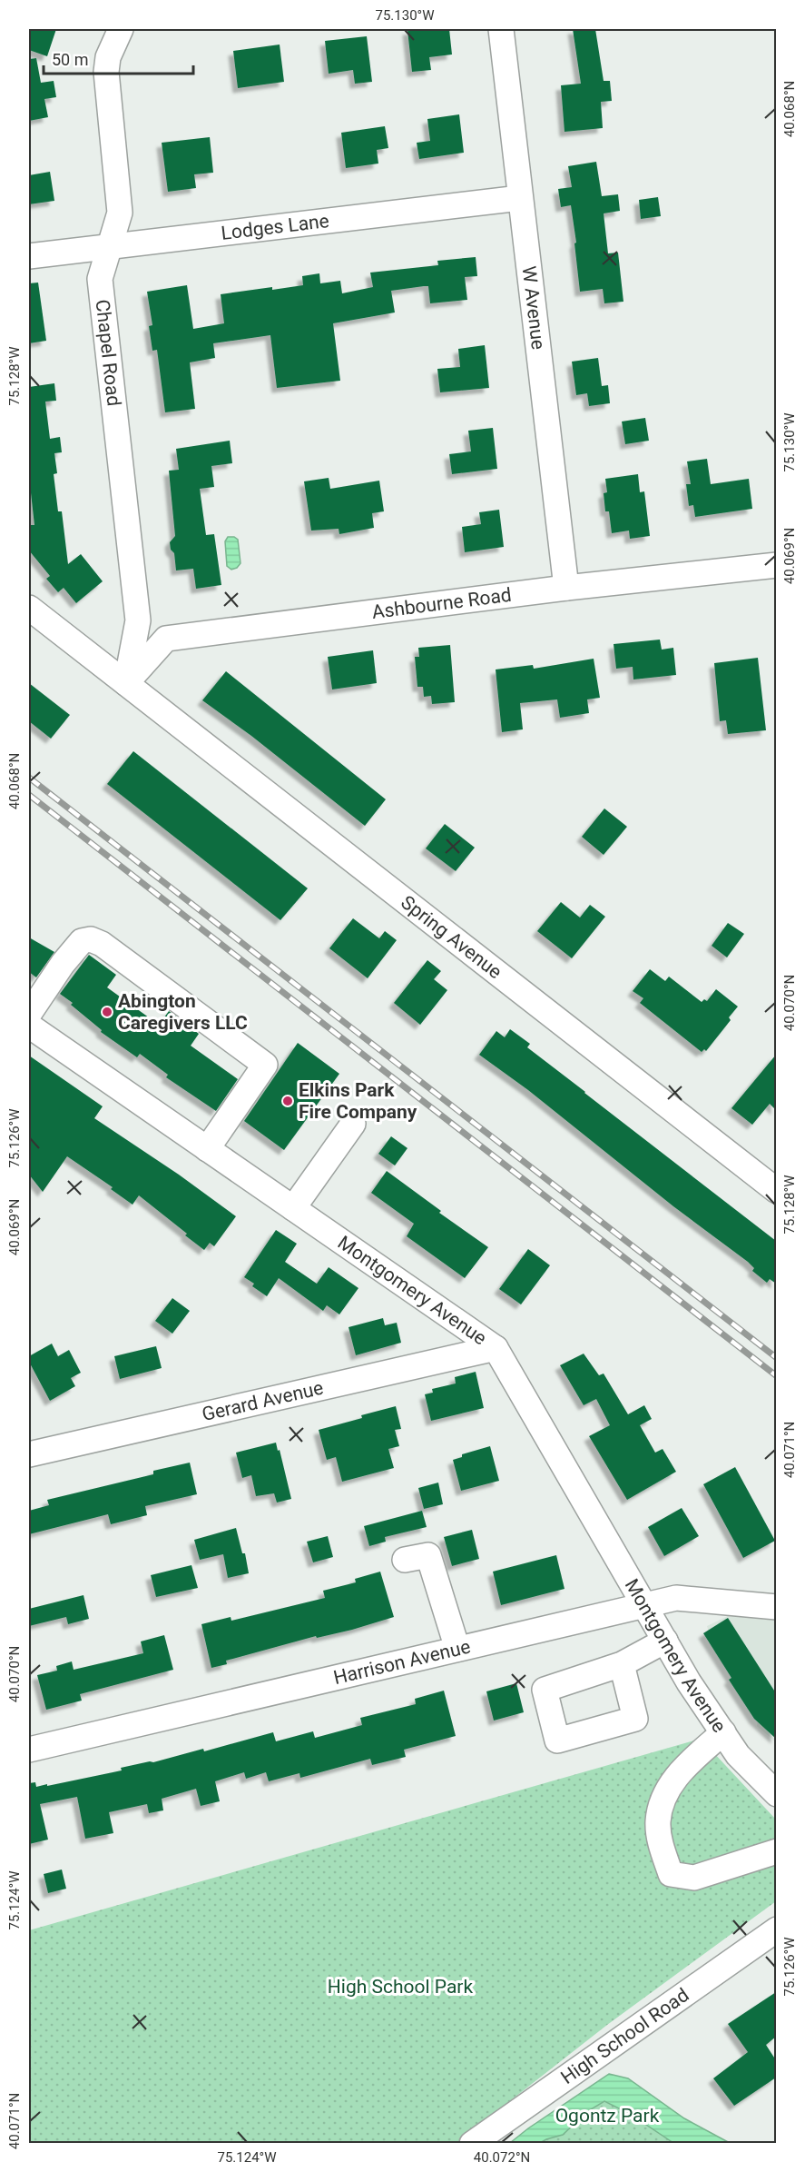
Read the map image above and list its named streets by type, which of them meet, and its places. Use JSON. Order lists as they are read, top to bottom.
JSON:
{
  "streets": {
    "street": [
      "Lodges Lane",
      "W Avenue",
      "Chapel Road",
      "Ashbourne Road",
      "Spring Avenue",
      "Montgomery Avenue",
      "Gerard Avenue",
      "Harrison Avenue",
      "High School Road"
    ]
  },
  "crossings": [
    ["Lodges Lane", "W Avenue"],
    ["Lodges Lane", "Chapel Road"],
    ["W Avenue", "Ashbourne Road"],
    ["Chapel Road", "Ashbourne Road"],
    ["Chapel Road", "Spring Avenue"],
    ["Ashbourne Road", "Spring Avenue"],
    ["Montgomery Avenue", "Gerard Avenue"],
    ["Montgomery Avenue", "Harrison Avenue"]
  ],
  "parks": ["High School Park", "Ogontz Park"],
  "places": ["Abington Caregivers LLC", "Elkins Park Fire Company"],
  "scale_bar": "50 m",
  "coordinates": [
    "75.130°W",
    "40.068°N",
    "75.128°W",
    "40.069°N",
    "40.070°N",
    "75.126°W",
    "40.071°N",
    "75.124°W",
    "40.072°N"
  ]
}
